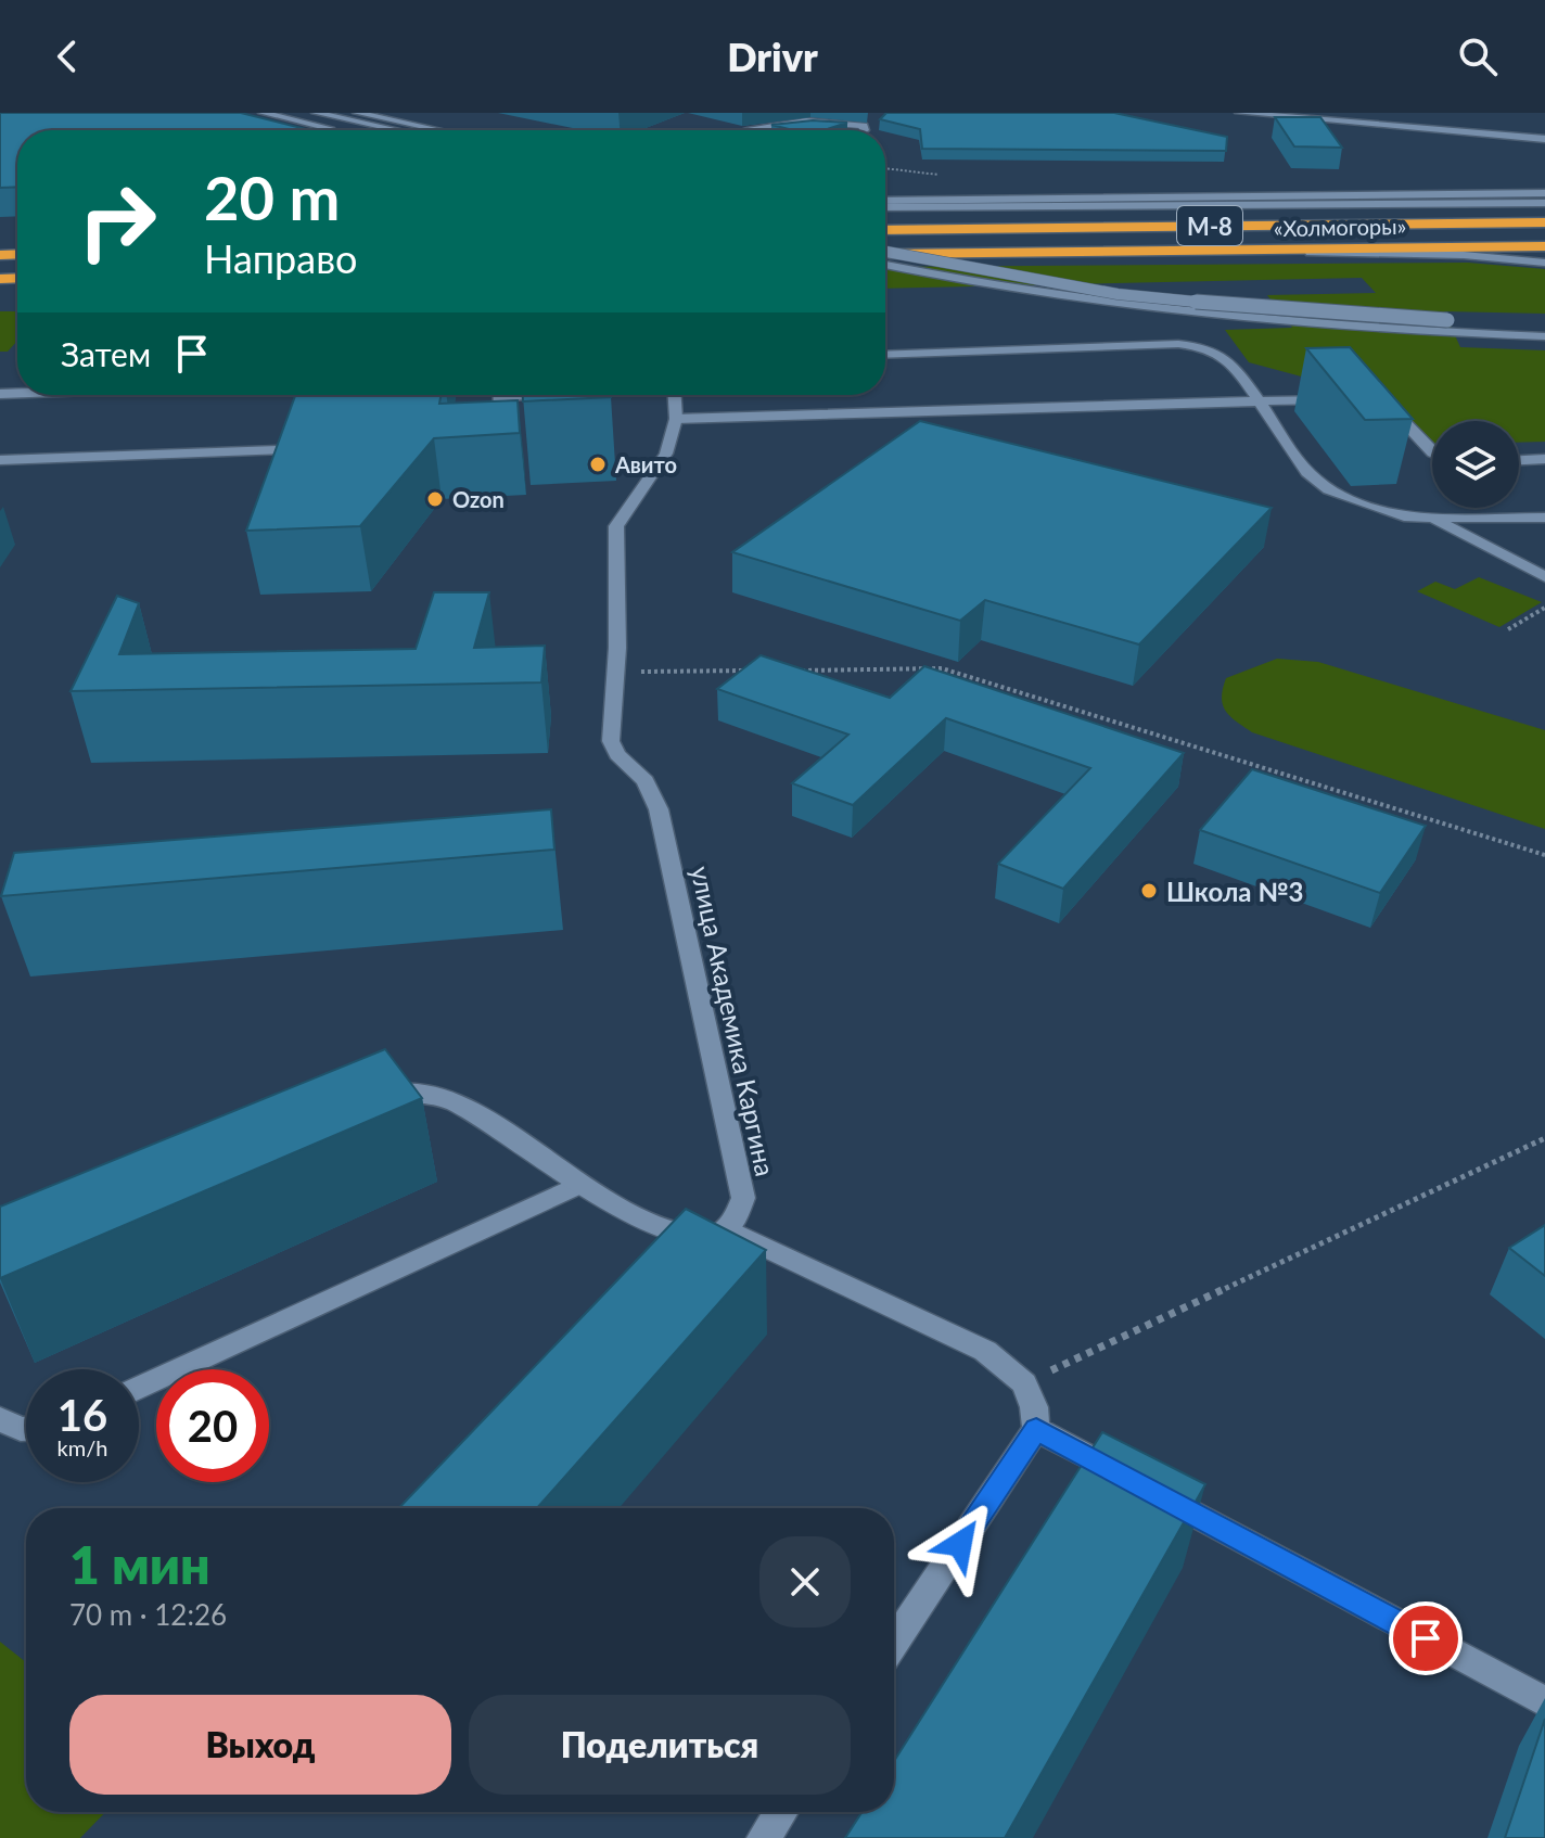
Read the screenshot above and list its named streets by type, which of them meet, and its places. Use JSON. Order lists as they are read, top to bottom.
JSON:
{
  "streets": {
    "highway": ["М-8", "«Холмогоры»"],
    "main road": ["улица Академика Каргина"]
  },
  "places": ["Авито", "Ozon", "Школа №3"],
  "page": {
    "header": "Drivr",
    "turn": ["20 m", "Направо"],
    "then": "Затем",
    "speed": "16 km/h",
    "limit": "20",
    "heading": ["1 мин", "70 m · 12:26"],
    "buttons": ["Выход", "Поделиться"]
  }
}
